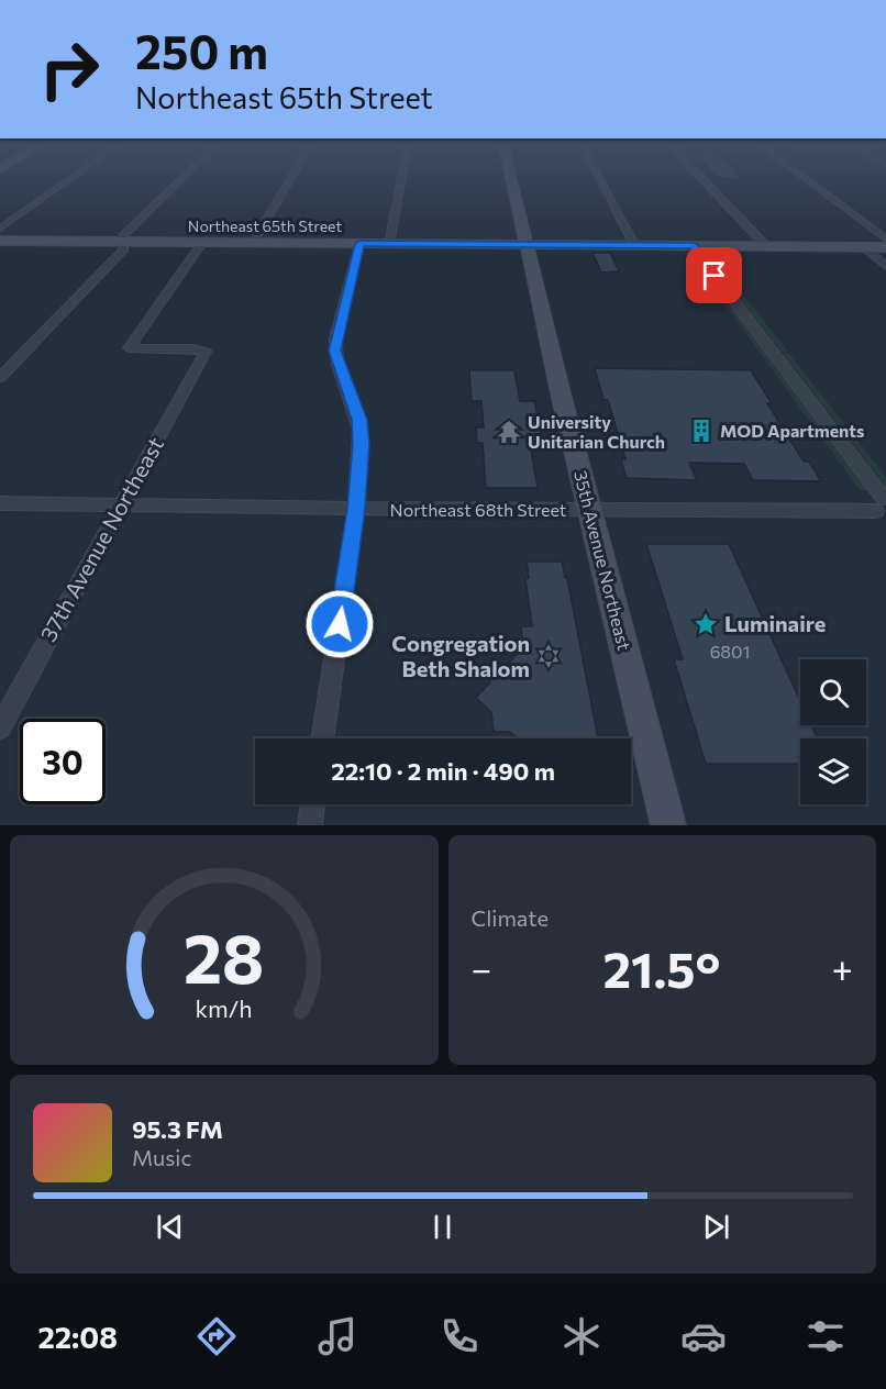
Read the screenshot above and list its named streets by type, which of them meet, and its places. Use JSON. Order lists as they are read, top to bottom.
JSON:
{
  "streets": {
    "main road": ["Northeast 65th Street", "35th Avenue Northeast"],
    "street": ["Northeast 68th Street", "37th Avenue Northeast"]
  },
  "crossings": [
    ["Northeast 65th Street", "37th Avenue Northeast"],
    ["Northeast 65th Street", "35th Avenue Northeast"],
    ["Northeast 68th Street", "37th Avenue Northeast"],
    ["Northeast 68th Street", "35th Avenue Northeast"]
  ],
  "places": {
    "building": ["MOD Apartments"],
    "temple": ["University Unitarian Church"],
    "place": ["Luminaire"],
    "synagogue": ["Congregation Beth Shalom"]
  },
  "house_numbers": ["6801"],
  "page": {
    "turn": ["250 m", "Northeast 65th Street"],
    "limit": "30",
    "trip": "22:10 · 2 min · 490 m",
    "tile": "Climate",
    "heat": ["−", "21.5°", "+"],
    "song": ["95.3 FM", "Music"],
    "tabs": "22:08",
    "gauge": ["28", "km/h"]
  }
}
